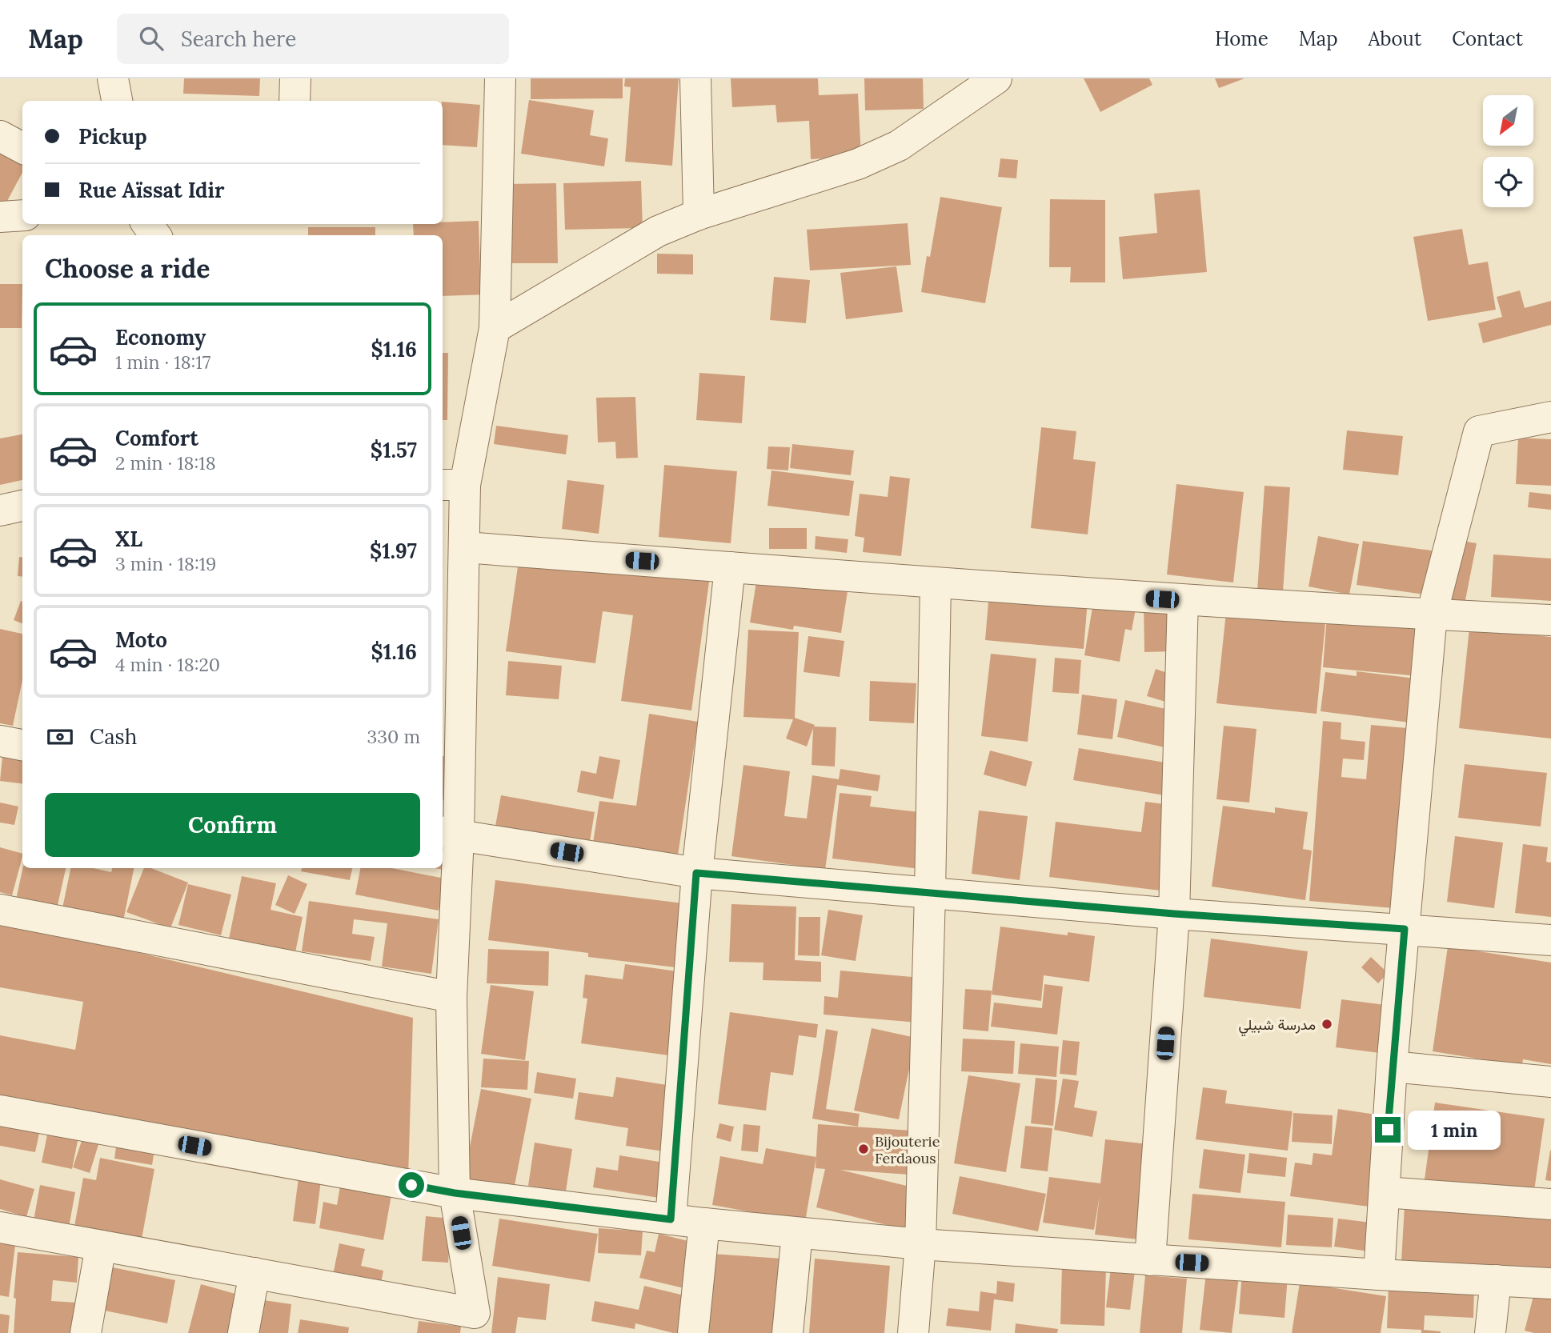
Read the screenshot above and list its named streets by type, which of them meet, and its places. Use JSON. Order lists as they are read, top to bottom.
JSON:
{
  "places": ["مدرسة شبيلي", "Bijouterie Ferdaous"],
  "north": "bottom left",
  "page": {
    "header": "Map",
    "search": "Search here",
    "nav": [
      "Home",
      "Map",
      "About",
      "Contact"
    ],
    "banner": ["Pickup", "Rue Aïssat Idir"],
    "heading": "Choose a ride",
    "list": [
      {
        "name": "Economy",
        "note": "1 min · 18:17",
        "value": "$1.16"
      },
      {
        "name": "Comfort",
        "note": "2 min · 18:18",
        "value": "$1.57"
      },
      {
        "name": "XL",
        "note": "3 min · 18:19",
        "value": "$1.97"
      },
      {
        "name": "Moto",
        "note": "4 min · 18:20",
        "value": "$1.16"
      }
    ],
    "pay": ["Cash", "330 m"],
    "buttons": "Confirm",
    "bubble": "1 min"
  }
}
